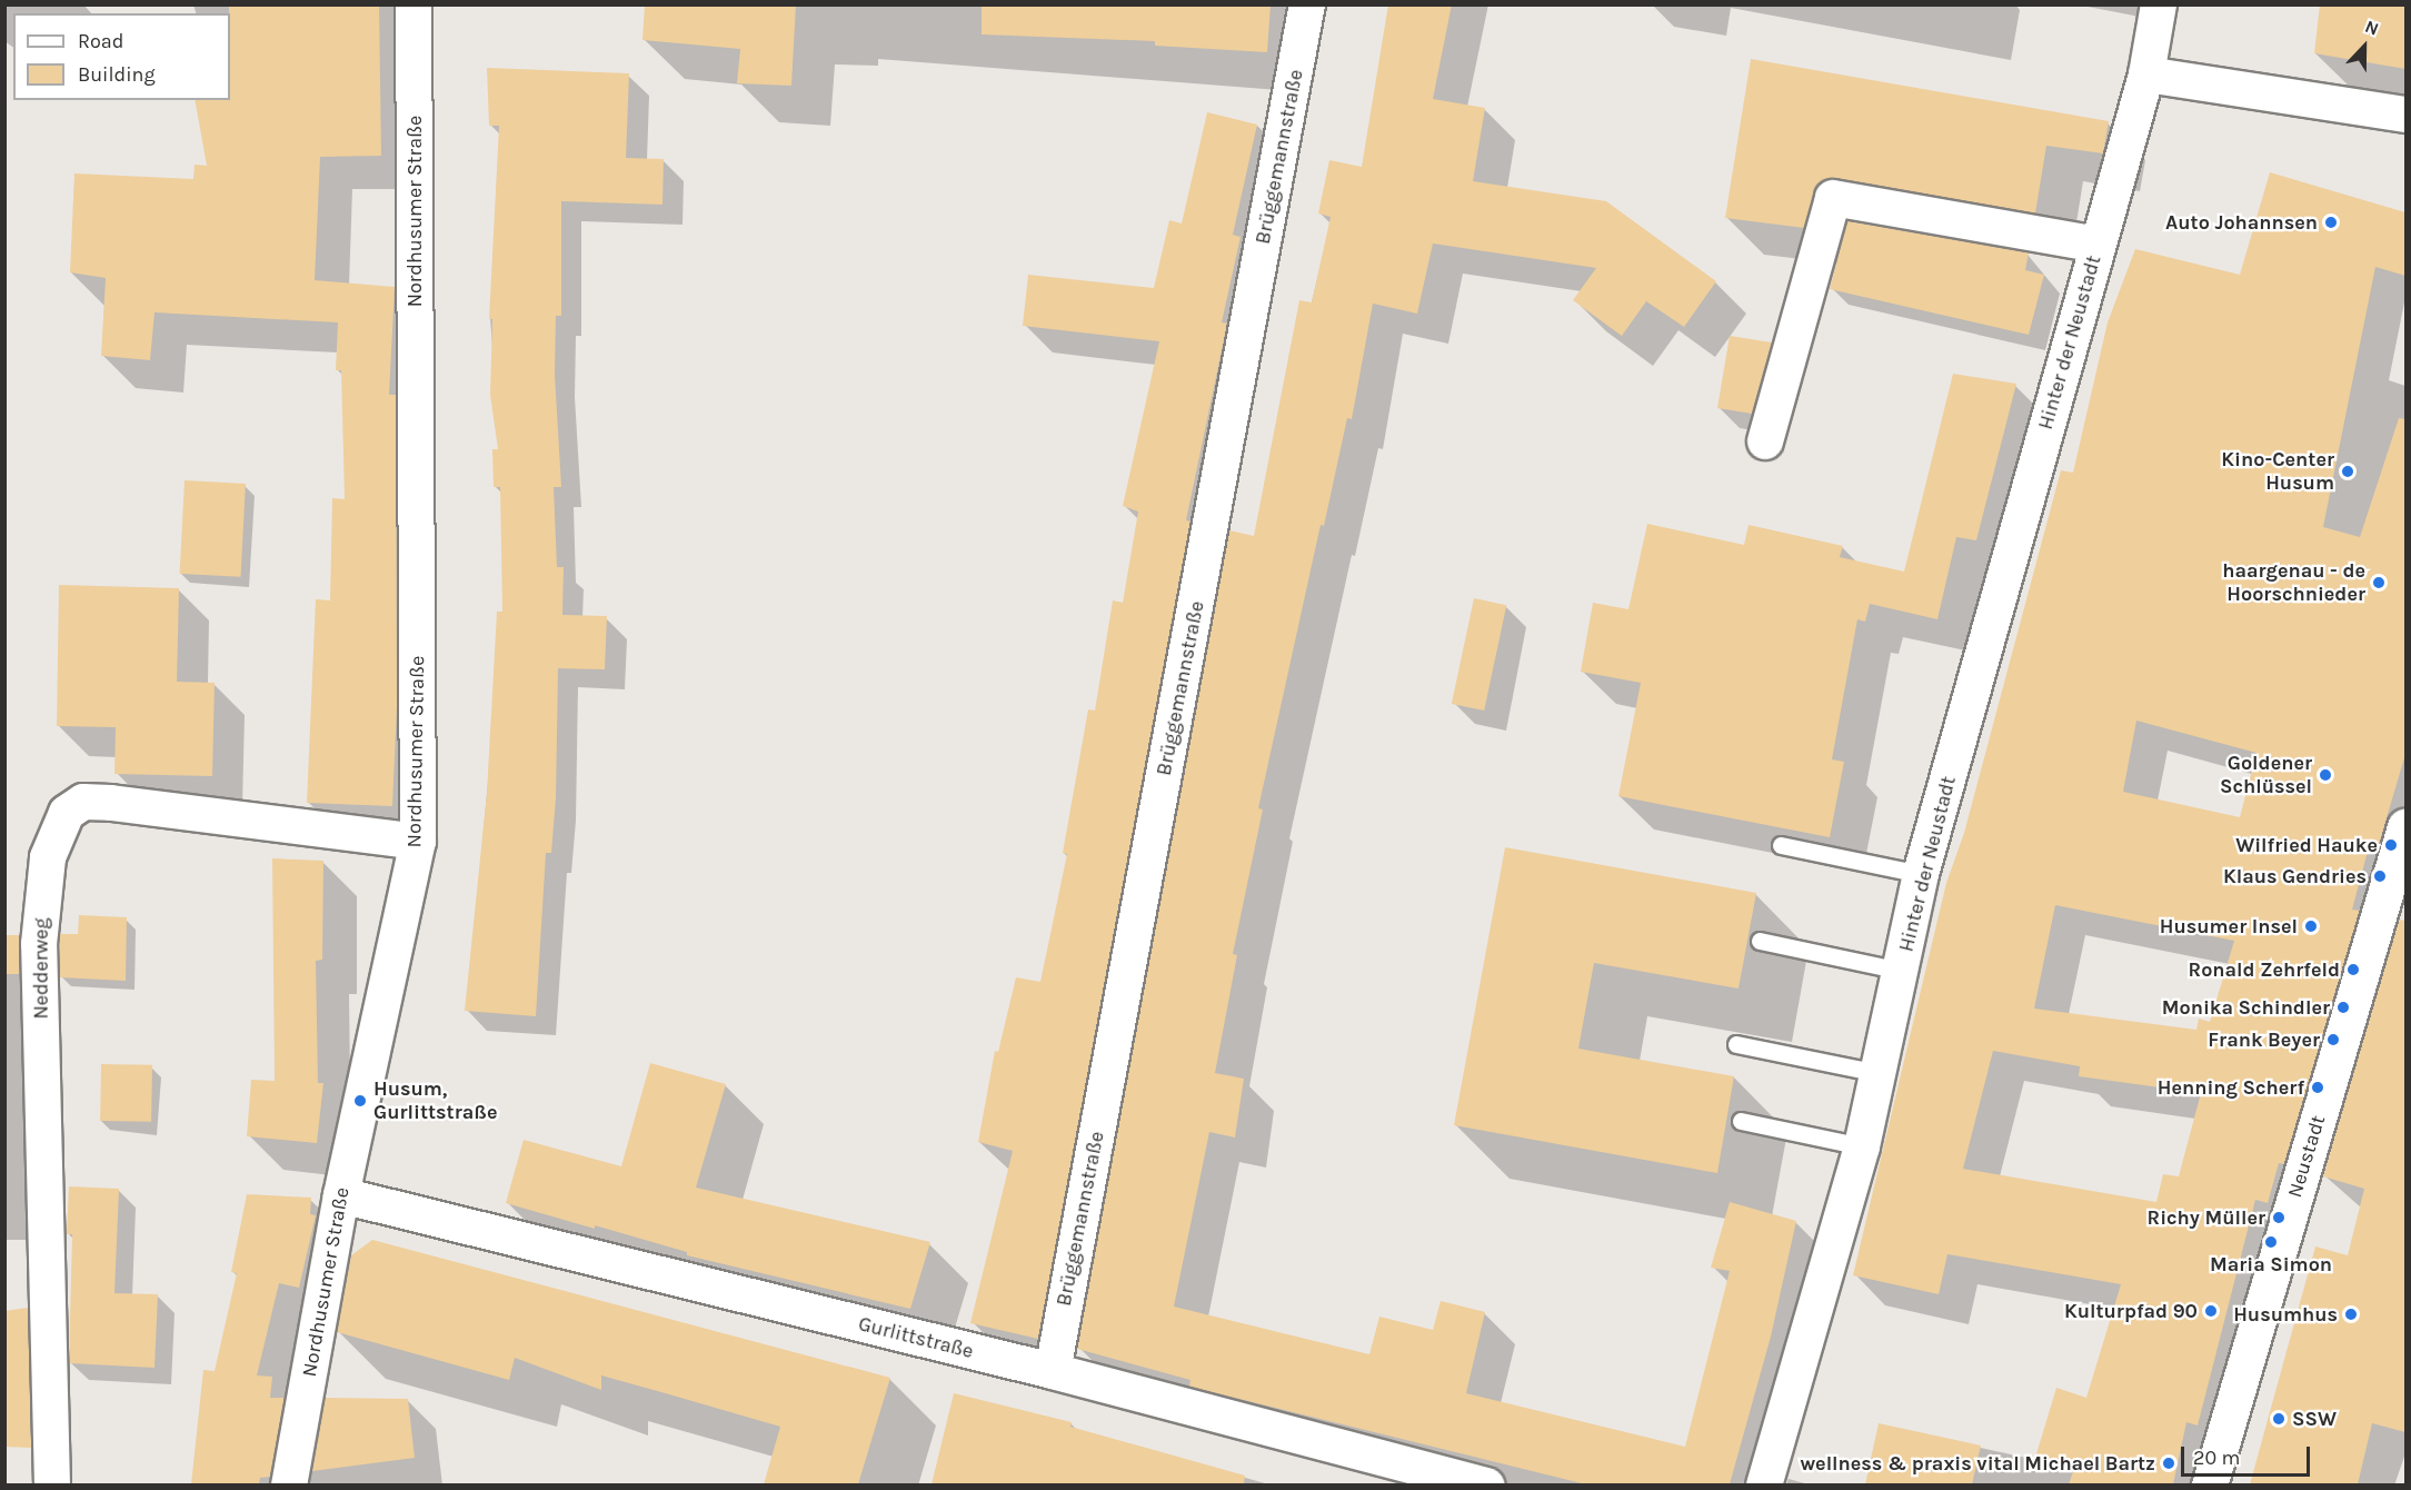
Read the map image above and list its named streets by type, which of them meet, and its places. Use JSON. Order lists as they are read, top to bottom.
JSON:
{
  "streets": {
    "street": [
      "Brüggemannstraße",
      "Nordhusumer Straße",
      "Hinter der Neustadt",
      "Nedderweg",
      "Neustadt",
      "Gurlittstraße"
    ]
  },
  "crossings": [
    ["Brüggemannstraße", "Gurlittstraße"],
    ["Nordhusumer Straße", "Nedderweg"],
    ["Nordhusumer Straße", "Gurlittstraße"]
  ],
  "places": [
    "Auto Johannsen",
    "Kino-Center Husum",
    "haargenau - de Hoorschnieder",
    "Goldener Schlüssel",
    "Wilfried Hauke",
    "Klaus Gendries",
    "Husumer Insel",
    "Ronald Zehrfeld",
    "Monika Schindler",
    "Frank Beyer",
    "Henning Scherf",
    "Husum, Gurlittstraße",
    "Richy Müller",
    "Maria Simon",
    "Kulturpfad 90",
    "Husumhus",
    "SSW",
    "wellness & praxis vital Michael Bartz"
  ],
  "legend": ["Road", "Building"],
  "scale_bar": "20 m",
  "north": "top"
}
